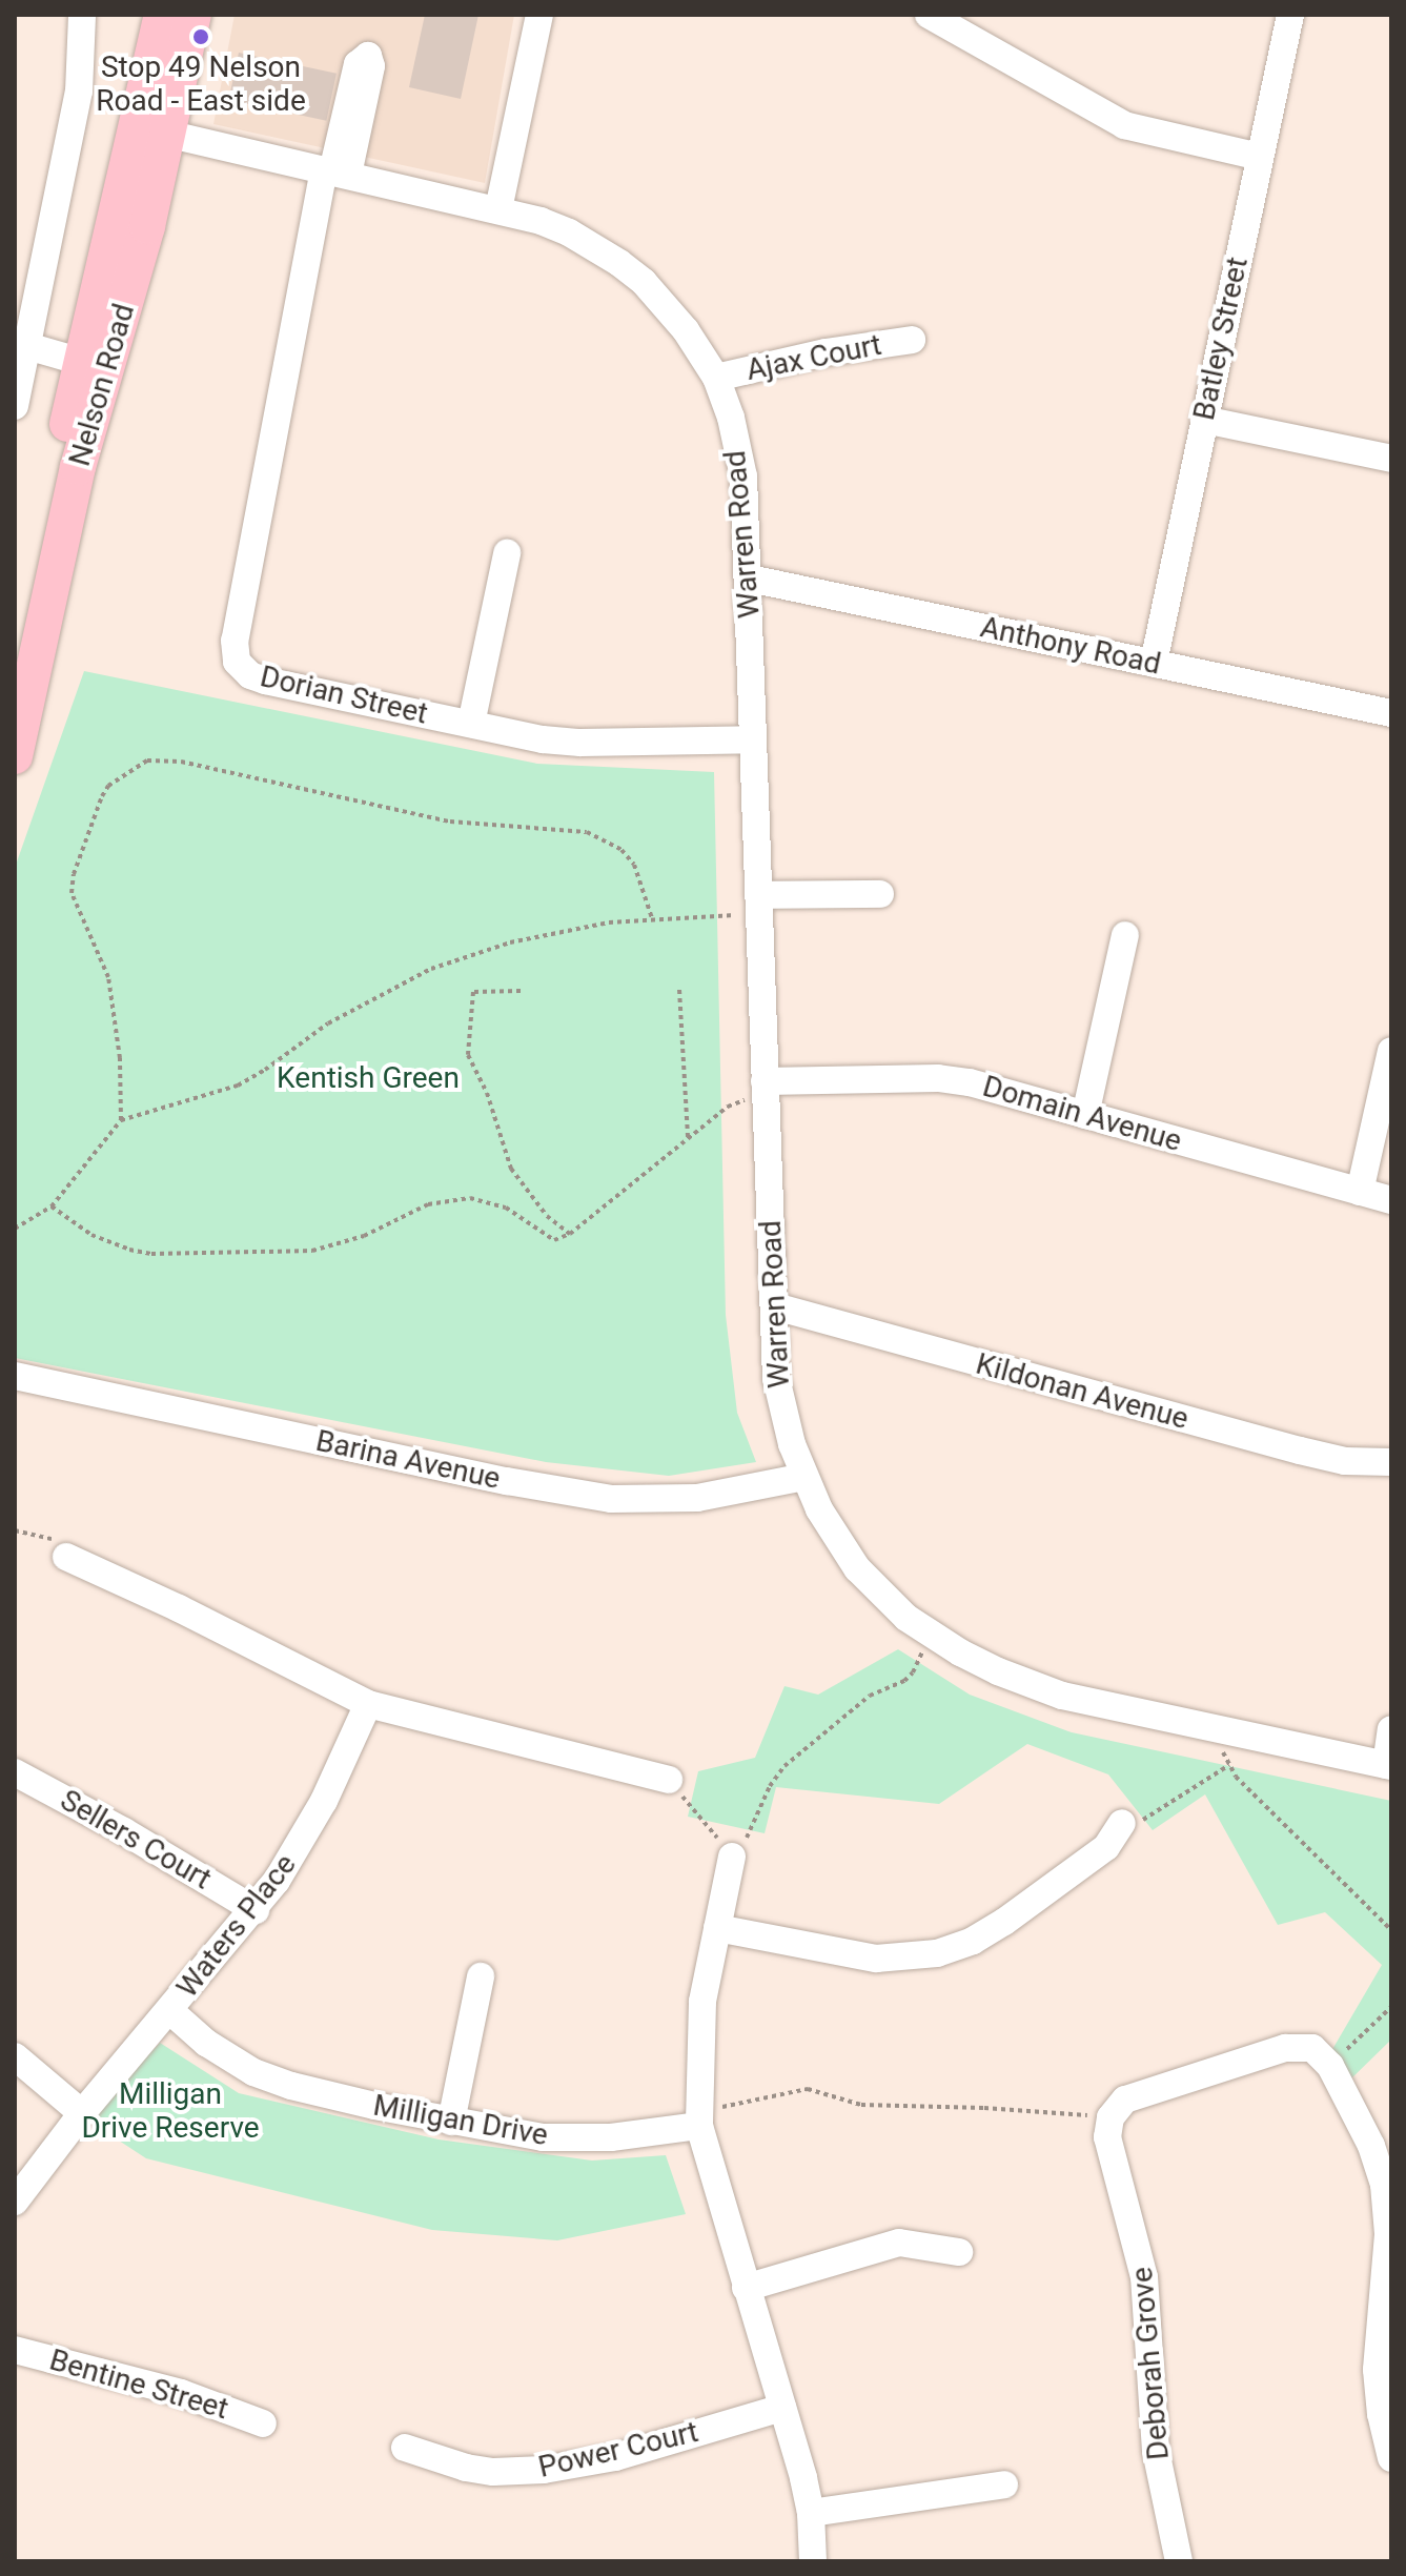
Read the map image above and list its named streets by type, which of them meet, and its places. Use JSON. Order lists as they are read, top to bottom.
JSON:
{
  "streets": {
    "main road": ["Nelson Road"],
    "street": [
      "Batley Street",
      "Ajax Court",
      "Warren Road",
      "Anthony Road",
      "Dorian Street",
      "Domain Avenue",
      "Kildonan Avenue",
      "Barina Avenue",
      "Sellers Court",
      "Waters Place",
      "Milligan Drive",
      "Deborah Grove",
      "Bentine Street",
      "Power Court"
    ]
  },
  "crossings": [
    ["Batley Street", "Anthony Road"],
    ["Ajax Court", "Warren Road"],
    ["Nelson Road", "Warren Road"],
    ["Warren Road", "Anthony Road"],
    ["Warren Road", "Dorian Street"],
    ["Warren Road", "Domain Avenue"],
    ["Warren Road", "Kildonan Avenue"],
    ["Warren Road", "Barina Avenue"],
    ["Sellers Court", "Waters Place"],
    ["Waters Place", "Milligan Drive"]
  ],
  "parks": ["Kentish Green", "Milligan Drive Reserve"],
  "places": ["Stop 49 Nelson Road - East side"]
}
